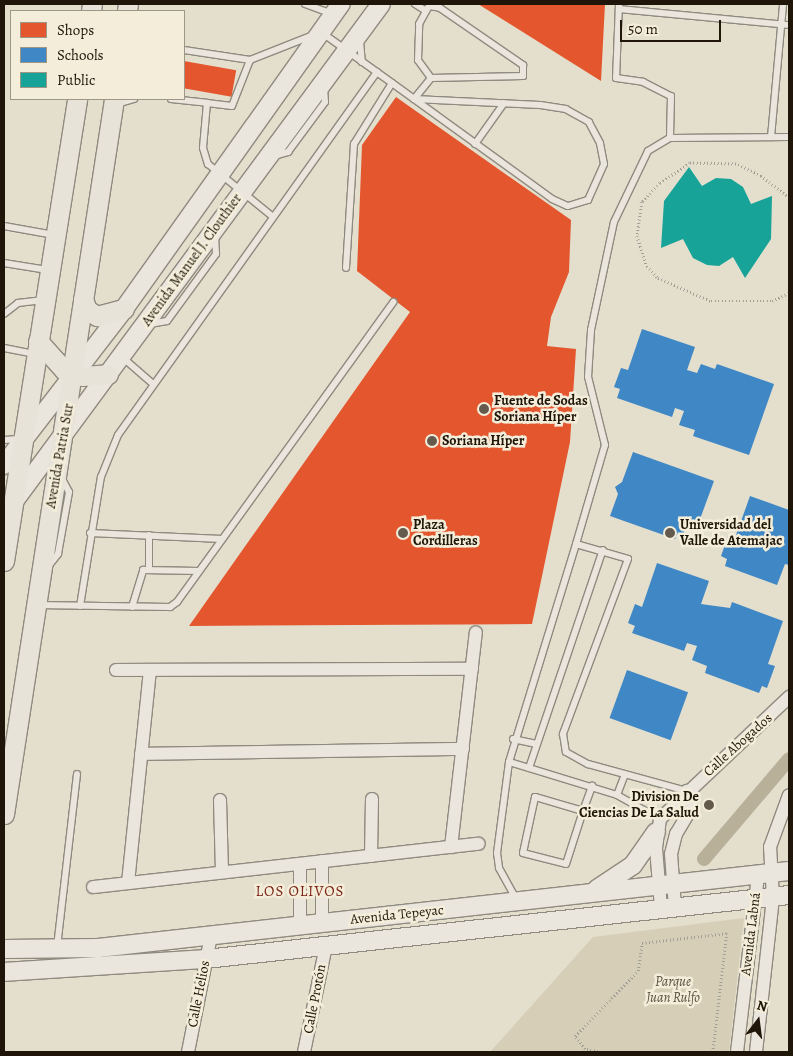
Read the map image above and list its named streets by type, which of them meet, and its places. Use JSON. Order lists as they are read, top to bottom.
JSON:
{
  "streets": {
    "main road": ["Avenida Patria Sur"],
    "street": [
      "Avenida Manuel J. Clouthier",
      "Calle Abogados",
      "Avenida Tepeyac",
      "Avenida Labná",
      "Calle Helios",
      "Calle Protón"
    ]
  },
  "crossings": [
    ["Avenida Manuel J. Clouthier", "Avenida Patria Sur"],
    ["Avenida Tepeyac", "Avenida Labná"],
    ["Avenida Tepeyac", "Calle Helios"],
    ["Avenida Tepeyac", "Calle Protón"]
  ],
  "districts": ["LOS OLIVOS"],
  "parks": ["Parque Juan Rulfo"],
  "places": [
    "Fuente de Sodas Soriana Híper",
    "Soriana Híper",
    "Plaza Cordilleras",
    "Universidad del Valle de Atemajac",
    "Division De Ciencias De La Salud"
  ],
  "legend": ["Shops", "Schools", "Public"],
  "scale_bar": "50 m",
  "north": "top"
}
